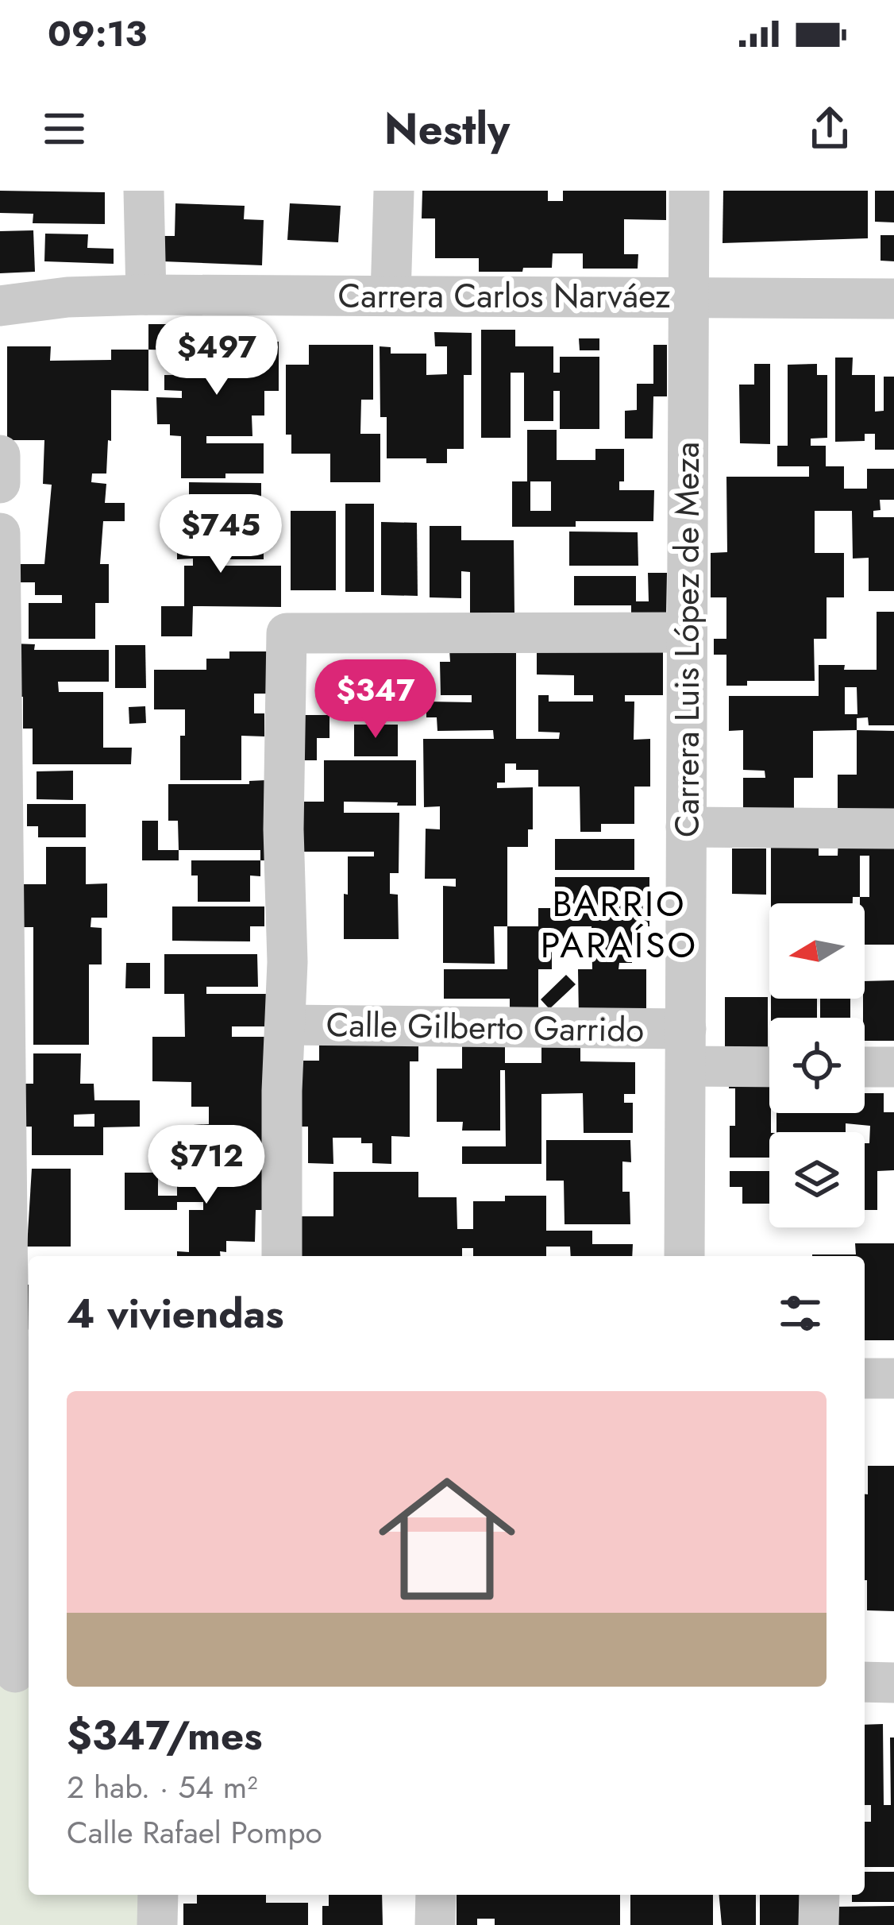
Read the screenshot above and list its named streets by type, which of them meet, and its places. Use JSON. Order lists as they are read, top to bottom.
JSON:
{
  "streets": {
    "street": ["Carrera Carlos Narváez", "Carrera Luis López de Meza", "Calle Gilberto Garrido"]
  },
  "crossings": [
    ["Carrera Carlos Narváez", "Carrera Luis López de Meza"],
    ["Carrera Luis López de Meza", "Calle Gilberto Garrido"]
  ],
  "districts": ["BARRIO PARAÍSO"],
  "north": "left",
  "page": {
    "status": "09:13",
    "header": "Nestly",
    "price": [
      "$497",
      "$745",
      "$347",
      "$712"
    ],
    "heading": "4 viviendas",
    "list": [
      {
        "name": "$347/mes",
        "note": "2 hab. · 54 m² · Calle Rafael Pompo"
      }
    ]
  }
}
